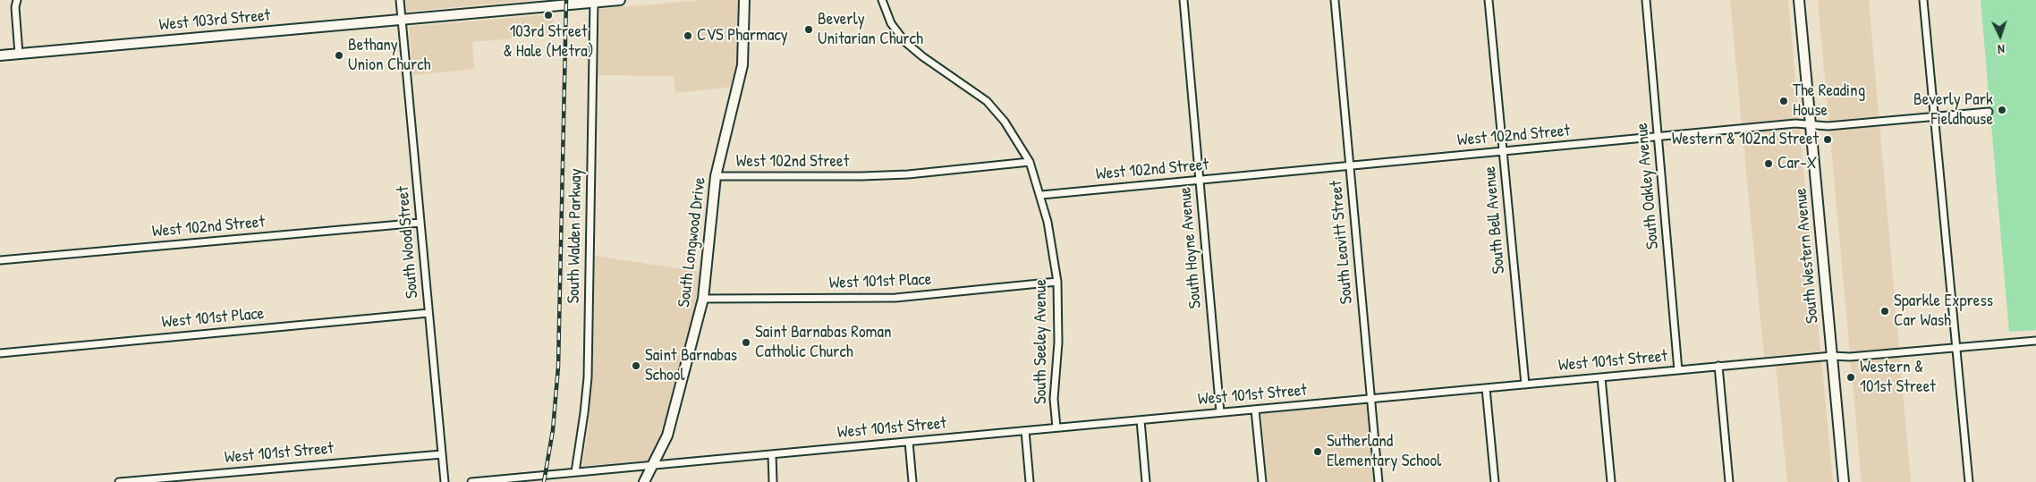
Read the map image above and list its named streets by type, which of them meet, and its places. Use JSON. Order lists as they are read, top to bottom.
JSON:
{
  "streets": {
    "main road": ["West 103rd Street", "South Longwood Drive", "South Western Avenue"],
    "street": [
      "West 102nd Street",
      "South Oakley Avenue",
      "South Bell Avenue",
      "South Walden Parkway",
      "South Wood Street",
      "South Leavitt Street",
      "South Hoyne Avenue",
      "West 101st Place",
      "South Seeley Avenue",
      "West 101st Street"
    ]
  },
  "crossings": [
    ["West 103rd Street", "South Walden Parkway"],
    ["West 103rd Street", "South Wood Street"],
    ["West 102nd Street", "South Oakley Avenue"],
    ["West 102nd Street", "South Bell Avenue"],
    ["West 102nd Street", "South Wood Street"],
    ["West 102nd Street", "South Longwood Drive"],
    ["West 102nd Street", "South Leavitt Street"],
    ["West 102nd Street", "South Hoyne Avenue"],
    ["West 102nd Street", "South Western Avenue"],
    ["West 102nd Street", "South Seeley Avenue"],
    ["South Oakley Avenue", "West 101st Street"],
    ["South Bell Avenue", "West 101st Street"],
    ["South Walden Parkway", "West 101st Street"],
    ["South Wood Street", "West 101st Place"],
    ["South Wood Street", "West 101st Street"],
    ["South Longwood Drive", "West 101st Place"],
    ["South Longwood Drive", "West 101st Street"],
    ["South Leavitt Street", "West 101st Street"],
    ["South Hoyne Avenue", "West 101st Street"],
    ["South Western Avenue", "West 101st Street"],
    ["West 101st Place", "South Seeley Avenue"],
    ["South Seeley Avenue", "West 101st Street"]
  ],
  "places": [
    "103rd Street & Hale (Metra)",
    "Beverly Unitarian Church",
    "CVS Pharmacy",
    "Bethany Union Church",
    "The Reading House",
    "Beverly Park Fieldhouse",
    "Western & 102nd Street",
    "Car-X",
    "Sparkle Express Car Wash",
    "Saint Barnabas Roman Catholic Church",
    "Saint Barnabas School",
    "Western & 101st Street",
    "Sutherland Elementary School"
  ],
  "north": "bottom"
}
